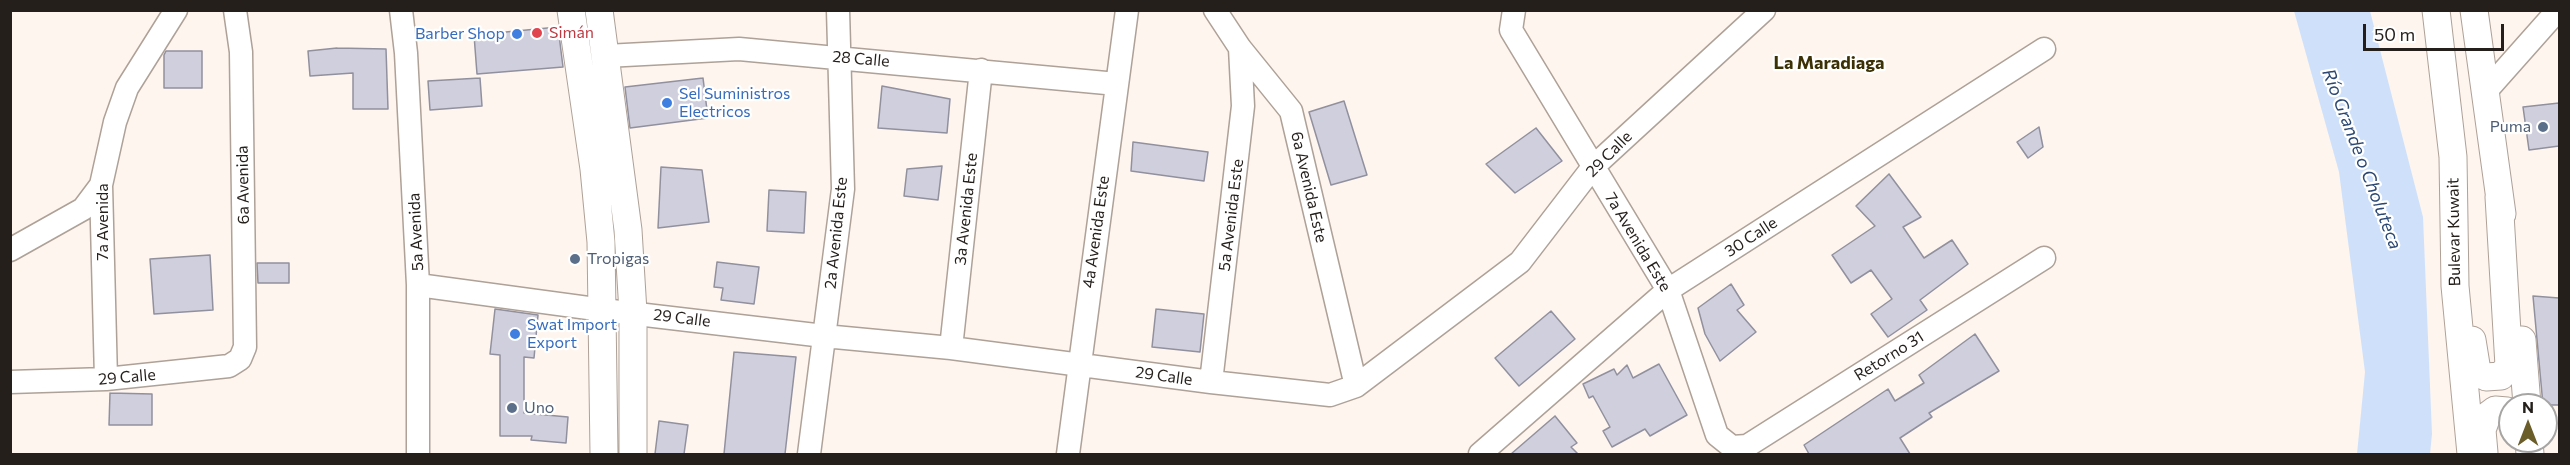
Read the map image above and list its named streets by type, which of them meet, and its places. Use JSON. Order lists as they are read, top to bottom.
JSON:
{
  "streets": {
    "main road": ["Bulevar Kuwait"],
    "street": [
      "28 Calle",
      "29 Calle",
      "6a Avenida",
      "6a Avenida Este",
      "3a Avenida Este",
      "5a Avenida Este",
      "7a Avenida",
      "5a Avenida",
      "4a Avenida Este",
      "2a Avenida Este",
      "30 Calle",
      "7a Avenida Este",
      "Retorno 31"
    ]
  },
  "crossings": [
    ["28 Calle", "3a Avenida Este"],
    ["28 Calle", "4a Avenida Este"],
    ["28 Calle", "2a Avenida Este"],
    ["29 Calle", "6a Avenida"],
    ["29 Calle", "6a Avenida Este"],
    ["29 Calle", "3a Avenida Este"],
    ["29 Calle", "5a Avenida Este"],
    ["29 Calle", "7a Avenida"],
    ["29 Calle", "5a Avenida"],
    ["29 Calle", "4a Avenida Este"],
    ["29 Calle", "2a Avenida Este"],
    ["29 Calle", "7a Avenida Este"],
    ["6a Avenida Este", "5a Avenida Este"],
    ["30 Calle", "7a Avenida Este"],
    ["7a Avenida Este", "Retorno 31"]
  ],
  "districts": ["La Maradiaga"],
  "water": ["Río Grande o Choluteca"],
  "places": [
    "Simán",
    "Barber Shop",
    "Sel Suministros Electricos",
    "Puma",
    "Tropigas",
    "Swat Import Export",
    "Uno"
  ],
  "scale_bar": "50 m",
  "north": "top"
}
